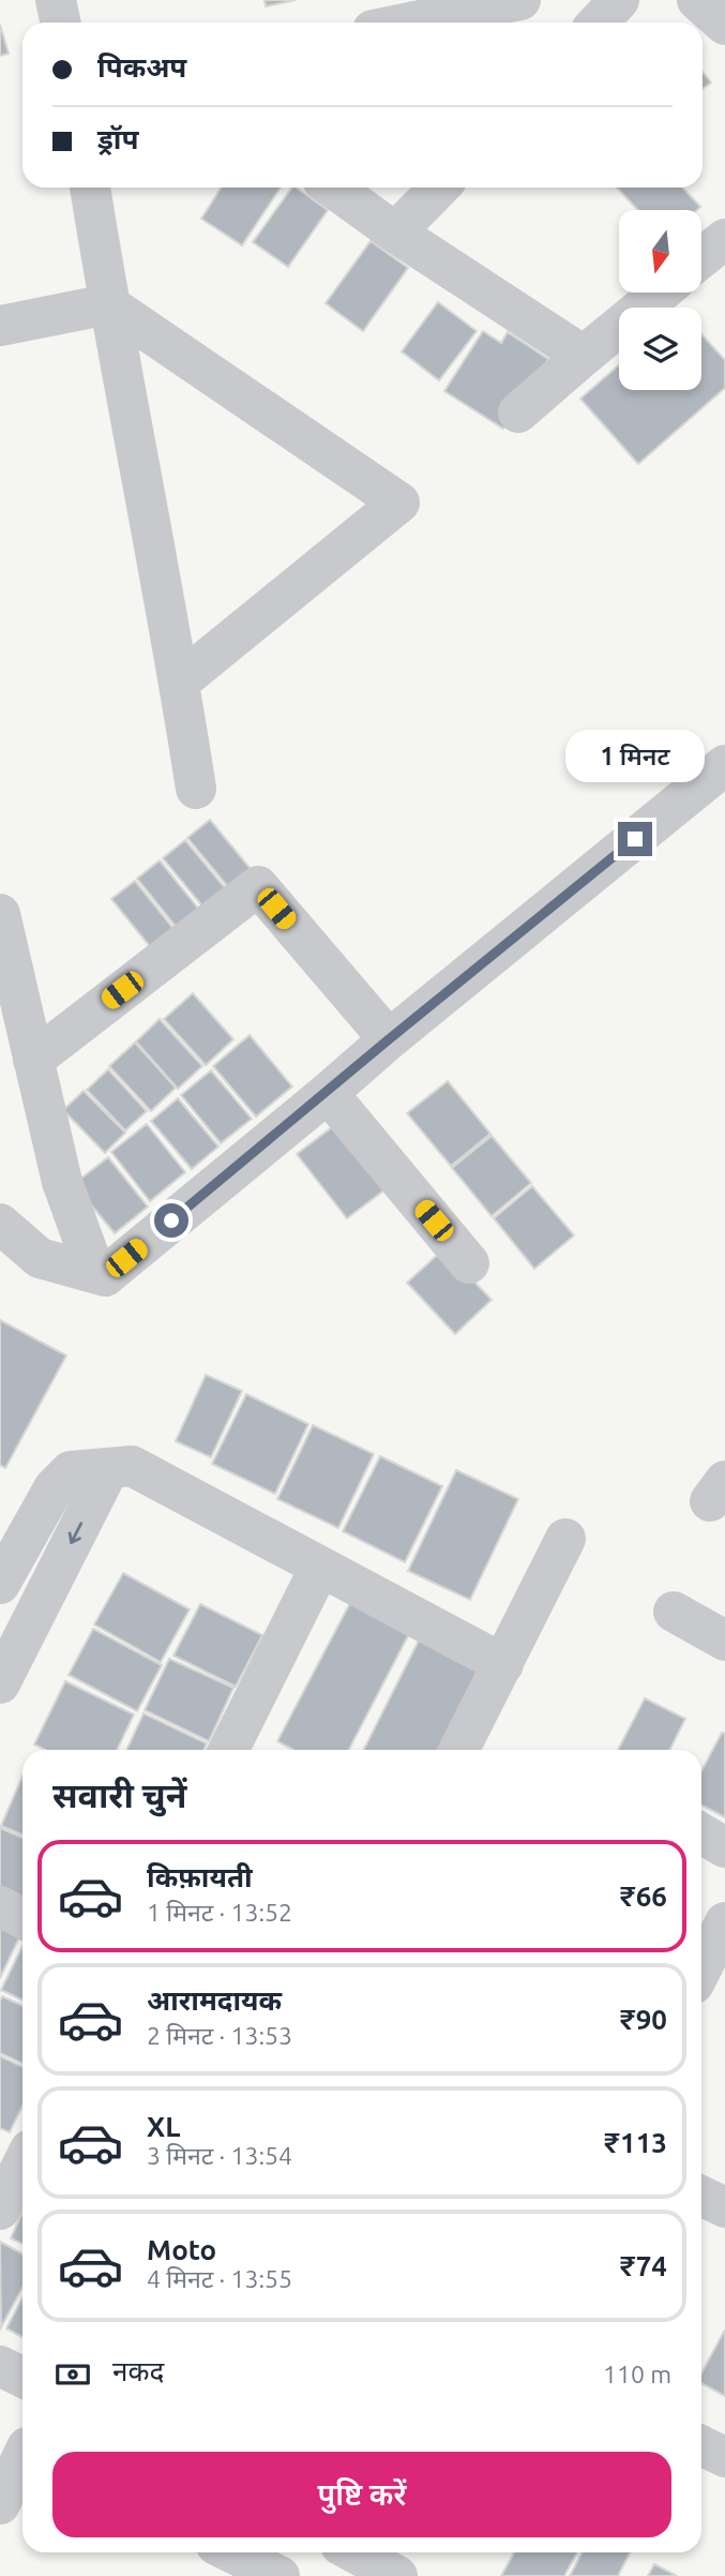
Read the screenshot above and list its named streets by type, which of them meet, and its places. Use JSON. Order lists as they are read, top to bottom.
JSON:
{
  "north": "bottom",
  "page": {
    "banner": ["पिकअप", "ड्रॉप"],
    "bubble": "1 मिनट",
    "heading": "सवारी चुनें",
    "list": [
      {
        "name": "किफ़ायती",
        "note": "1 मिनट · 13:52",
        "value": "₹66"
      },
      {
        "name": "आरामदायक",
        "note": "2 मिनट · 13:53",
        "value": "₹90"
      },
      {
        "name": "XL",
        "note": "3 मिनट · 13:54",
        "value": "₹113"
      },
      {
        "name": "Moto",
        "note": "4 मिनट · 13:55",
        "value": "₹74"
      }
    ],
    "pay": ["नकद", "110 m"],
    "buttons": "पुष्टि करें"
  }
}
